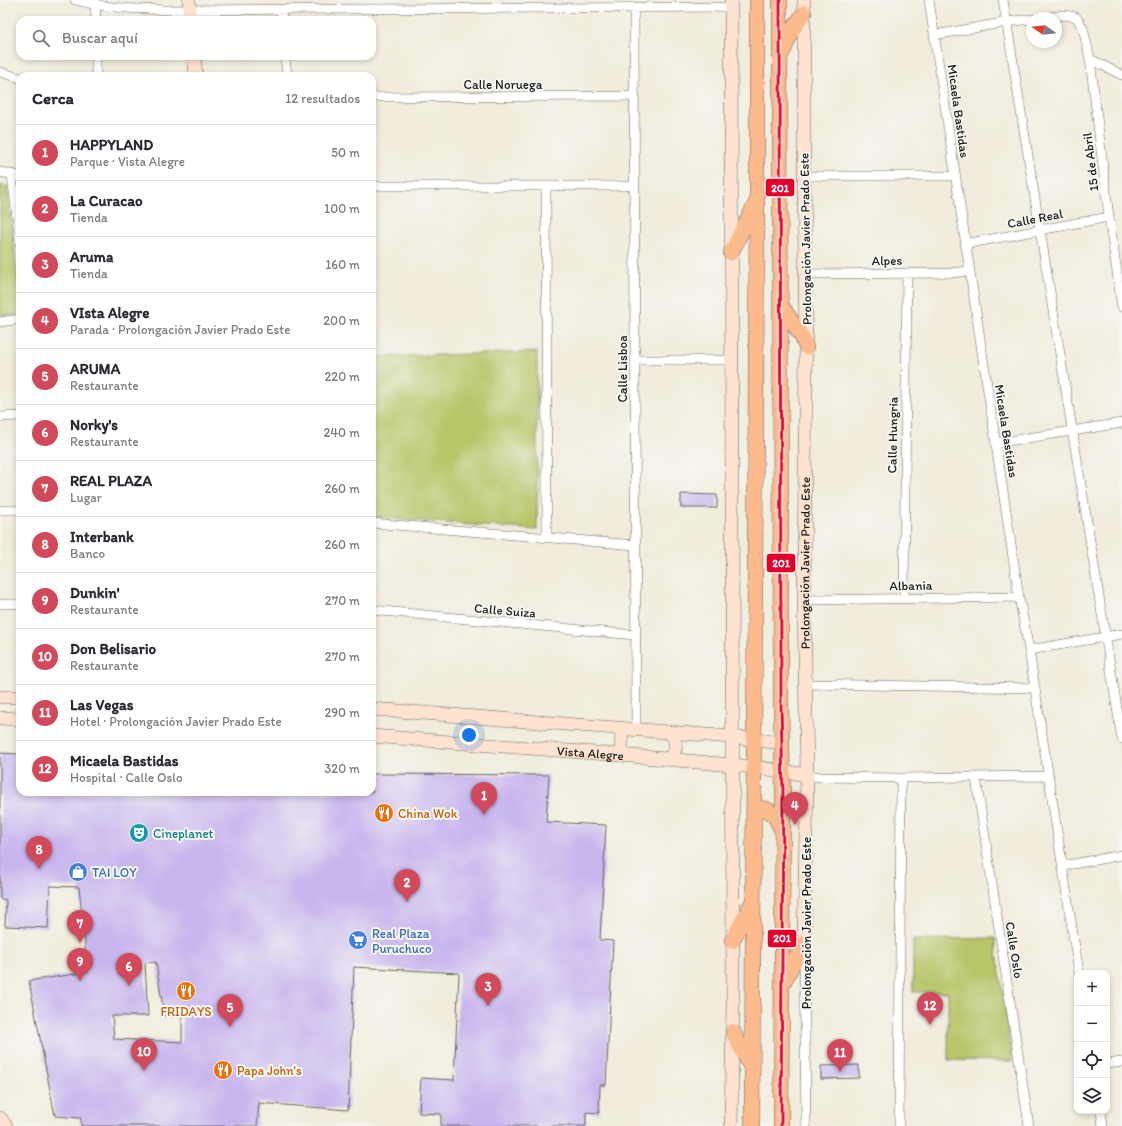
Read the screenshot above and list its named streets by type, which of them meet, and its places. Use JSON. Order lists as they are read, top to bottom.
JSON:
{
  "streets": {
    "main road": ["Prolongación Javier Prado Este"],
    "street": [
      "Calle Noruega",
      "Micaela Bastidas",
      "15 de Abril",
      "Calle Real",
      "Alpes",
      "Calle Lisboa",
      "Calle Hungría",
      "Albania",
      "Calle Suiza",
      "Vista Alegre",
      "Calle Oslo"
    ]
  },
  "crossings": [
    ["Calle Noruega", "Calle Lisboa"],
    ["Micaela Bastidas", "Calle Real"],
    ["Micaela Bastidas", "Alpes"],
    ["Micaela Bastidas", "Albania"],
    ["15 de Abril", "Calle Real"],
    ["Prolongación Javier Prado Este", "Alpes"],
    ["Prolongación Javier Prado Este", "Albania"],
    ["Prolongación Javier Prado Este", "Vista Alegre"],
    ["Alpes", "Calle Hungría"],
    ["Calle Lisboa", "Calle Suiza"],
    ["Calle Lisboa", "Vista Alegre"],
    ["Calle Hungría", "Albania"]
  ],
  "places": {
    "restaurant": ["China Wok", "FRIDAYS", "Papa John's"],
    "theatre": ["Cineplanet"],
    "shop": ["TAI LOY"],
    "supermarket": ["Real Plaza Puruchuco"]
  },
  "lines": ["transit line 201"],
  "north": "left",
  "page": {
    "search": "Buscar aquí",
    "heading": ["Cerca", "12 resultados"],
    "list": [
      {
        "mark": "1",
        "name": "HAPPYLAND",
        "note": "Parque · Vista Alegre",
        "value": "50 m"
      },
      {
        "mark": "2",
        "name": "La Curacao",
        "note": "Tienda",
        "value": "100 m"
      },
      {
        "mark": "3",
        "name": "Aruma",
        "note": "Tienda",
        "value": "160 m"
      },
      {
        "mark": "4",
        "name": "VIsta Alegre",
        "note": "Parada · Prolongación Javier Prado Este",
        "value": "200 m"
      },
      {
        "mark": "5",
        "name": "ARUMA",
        "note": "Restaurante",
        "value": "220 m"
      },
      {
        "mark": "6",
        "name": "Norky's",
        "note": "Restaurante",
        "value": "240 m"
      },
      {
        "mark": "7",
        "name": "REAL PLAZA",
        "note": "Lugar",
        "value": "260 m"
      },
      {
        "mark": "8",
        "name": "Interbank",
        "note": "Banco",
        "value": "260 m"
      },
      {
        "mark": "9",
        "name": "Dunkin'",
        "note": "Restaurante",
        "value": "270 m"
      },
      {
        "mark": "10",
        "name": "Don Belisario",
        "note": "Restaurante",
        "value": "270 m"
      },
      {
        "mark": "11",
        "name": "Las Vegas",
        "note": "Hotel · Prolongación Javier Prado Este",
        "value": "290 m"
      },
      {
        "mark": "12",
        "name": "Micaela Bastidas",
        "note": "Hospital · Calle Oslo",
        "value": "320 m"
      }
    ],
    "pins": [
      "1",
      "4",
      "8",
      "2",
      "7",
      "9",
      "6",
      "3",
      "12",
      "5",
      "10",
      "11"
    ],
    "map_buttons": ["+", "−"]
  }
}
